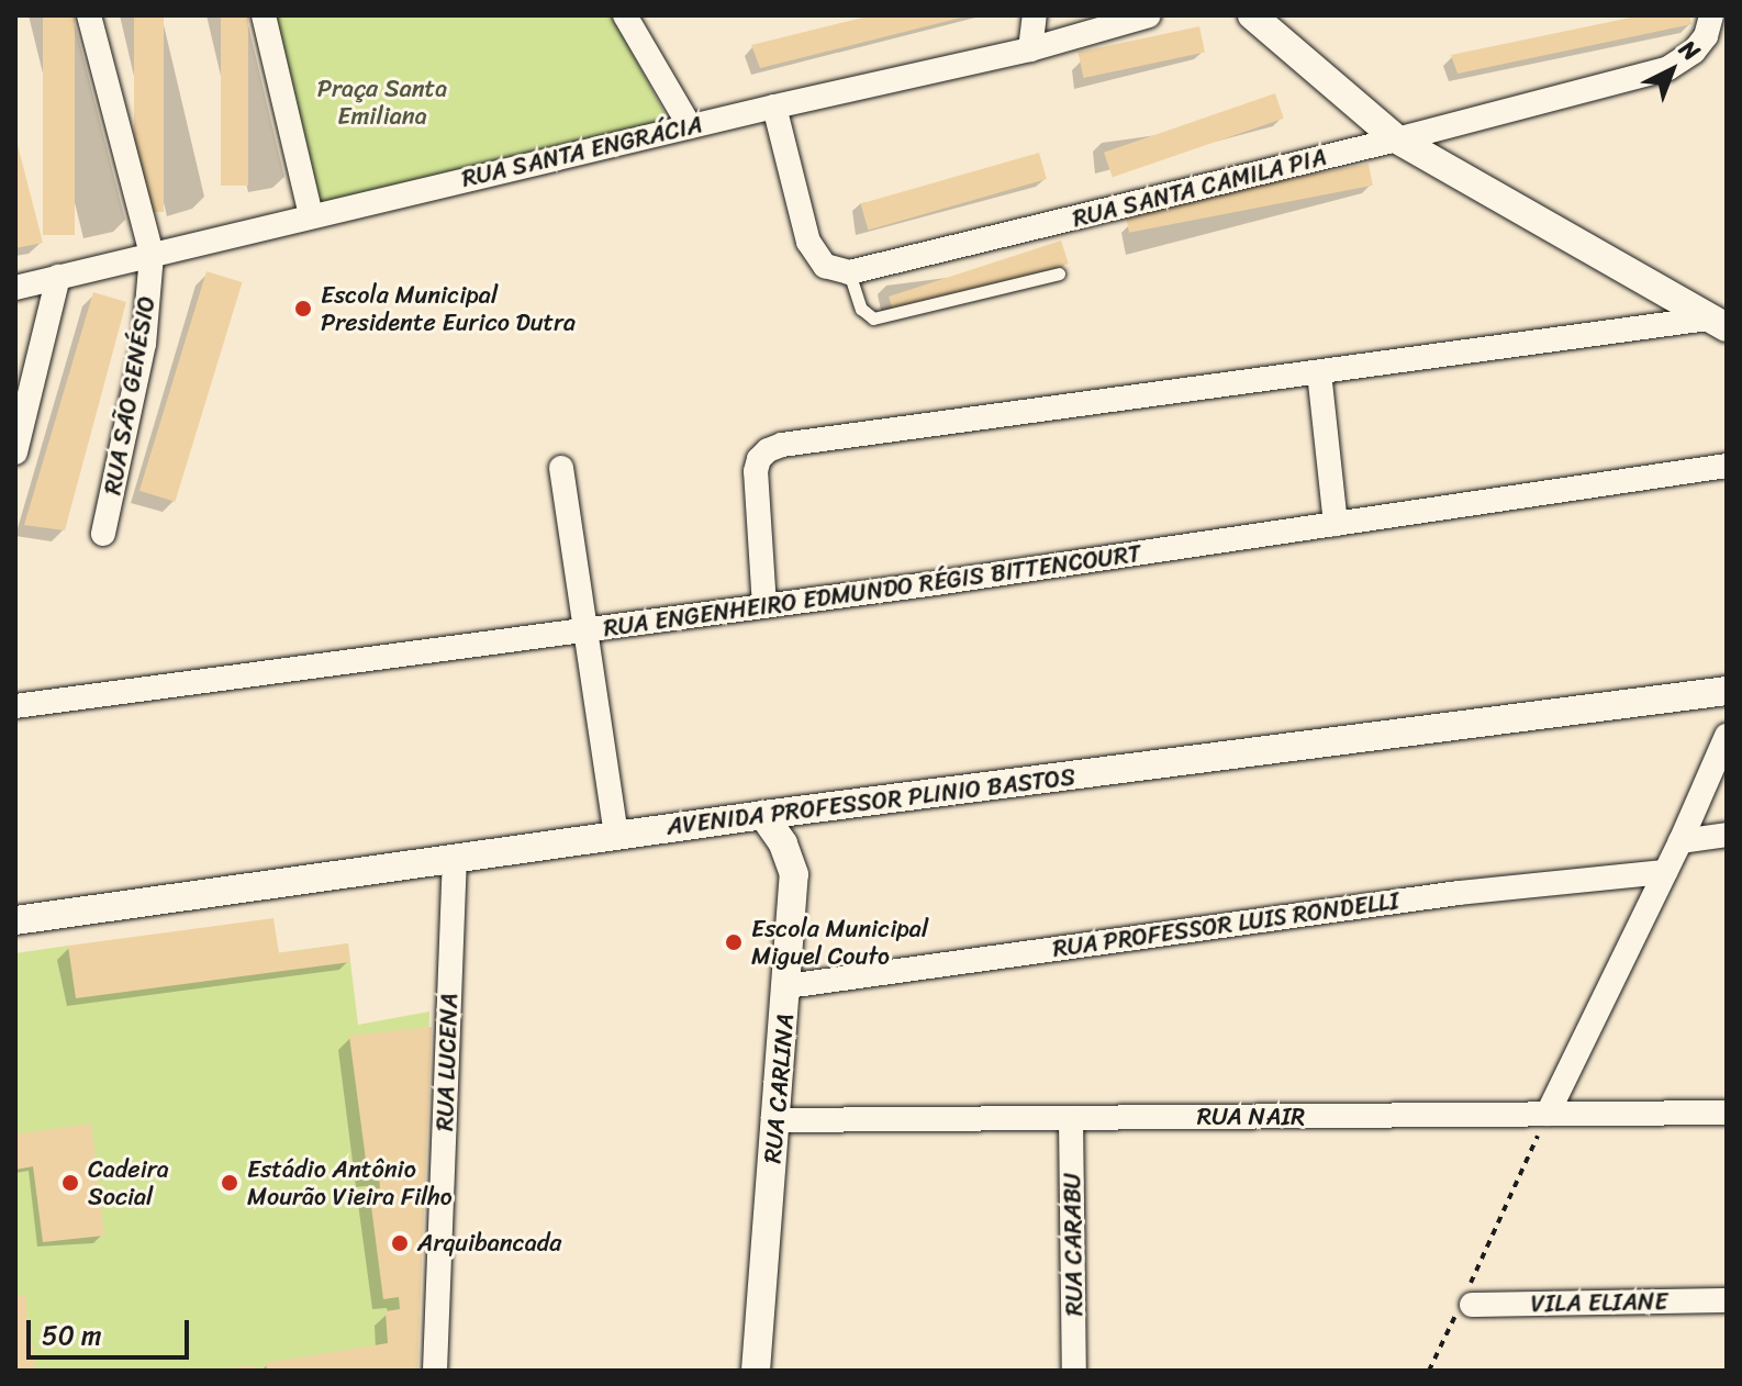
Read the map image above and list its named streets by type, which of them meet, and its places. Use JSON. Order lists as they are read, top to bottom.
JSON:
{
  "streets": {
    "street": [
      "RUA SANTA ENGRÁCIA",
      "RUA SANTA CAMILA PIA",
      "RUA SÃO GENÉSIO",
      "RUA ENGENHEIRO EDMUNDO RÉGIS BITTENCOURT",
      "AVENIDA PROFESSOR PLINIO BASTOS",
      "RUA PROFESSOR LUIS RONDELLI",
      "RUA LUCENA",
      "RUA CARLINA",
      "RUA NAIR",
      "RUA CARABU",
      "VILA ELIANE"
    ]
  },
  "crossings": [
    ["RUA SANTA ENGRÁCIA", "RUA SÃO GENÉSIO"],
    ["AVENIDA PROFESSOR PLINIO BASTOS", "RUA LUCENA"],
    ["AVENIDA PROFESSOR PLINIO BASTOS", "RUA CARLINA"],
    ["RUA PROFESSOR LUIS RONDELLI", "RUA CARLINA"],
    ["RUA CARLINA", "RUA NAIR"],
    ["RUA NAIR", "RUA CARABU"]
  ],
  "parks": ["Praça Santa Emiliana"],
  "places": [
    "Escola Municipal Presidente Eurico Dutra",
    "Escola Municipal Miguel Couto",
    "Cadeira Social",
    "Estádio Antônio Mourão Vieira Filho",
    "Arquibancada"
  ],
  "scale_bar": "50 m",
  "north": "top right"
}
